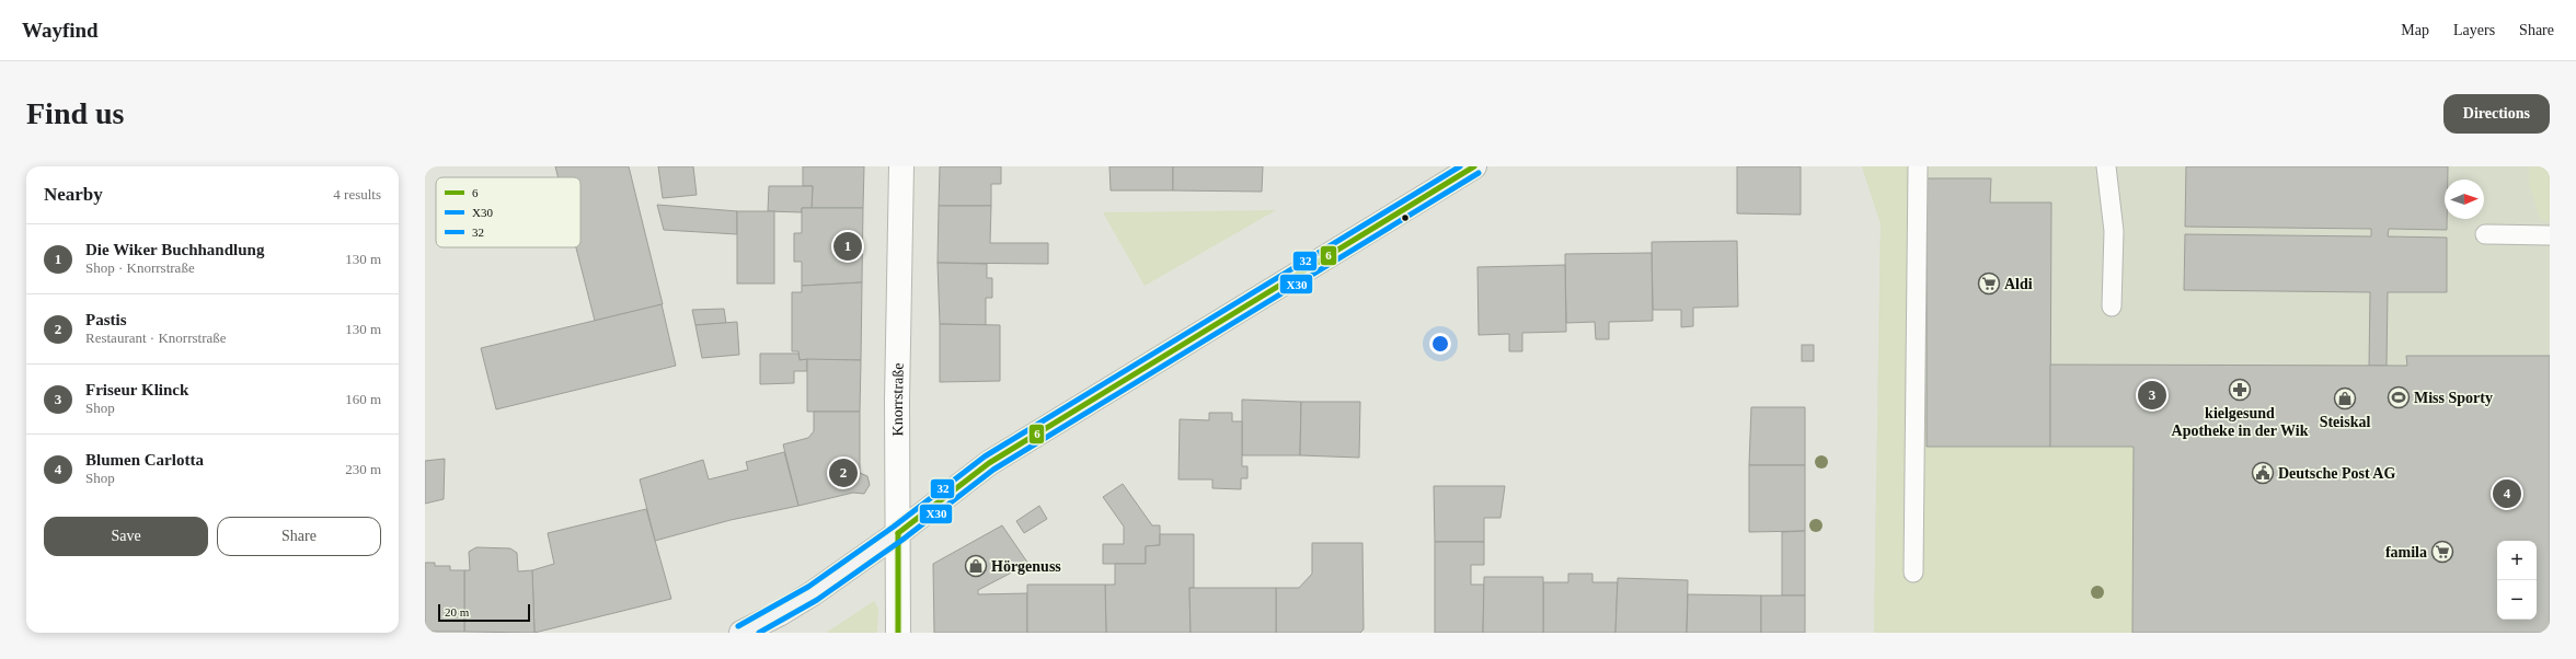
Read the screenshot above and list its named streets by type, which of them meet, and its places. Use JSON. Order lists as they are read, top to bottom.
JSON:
{
  "streets": {
    "street": ["Knorrstraße"]
  },
  "places": {
    "supermarket": ["Aldi", "famila"],
    "pharmacy": ["kielgesund Apotheke in der Wik"],
    "sports": ["Miss Sporty"],
    "shop": ["Steiskal", "Hörgenuss"],
    "public building": ["Deutsche Post AG"]
  },
  "lines": ["transit line 6", "transit line 32", "transit line X30"],
  "legend": ["6", "X30", "32"],
  "scale_bar": "20 m",
  "north": "right",
  "page": {
    "header": "Wayfind",
    "nav": ["Map", "Layers", "Share"],
    "buttons": [
      "Directions",
      ["Save", "Share"]
    ],
    "title": "Find us",
    "heading": ["Nearby", "4 results"],
    "list": [
      {
        "mark": "1",
        "name": "Die Wiker Buchhandlung",
        "note": "Shop · Knorrstraße",
        "value": "130 m"
      },
      {
        "mark": "2",
        "name": "Pastis",
        "note": "Restaurant · Knorrstraße",
        "value": "130 m"
      },
      {
        "mark": "3",
        "name": "Friseur Klinck",
        "note": "Shop",
        "value": "160 m"
      },
      {
        "mark": "4",
        "name": "Blumen Carlotta",
        "note": "Shop",
        "value": "230 m"
      }
    ],
    "pins": [
      "1",
      "3",
      "2",
      "4"
    ],
    "map_buttons": ["+", "−"],
    "scale": "20 m"
  }
}
